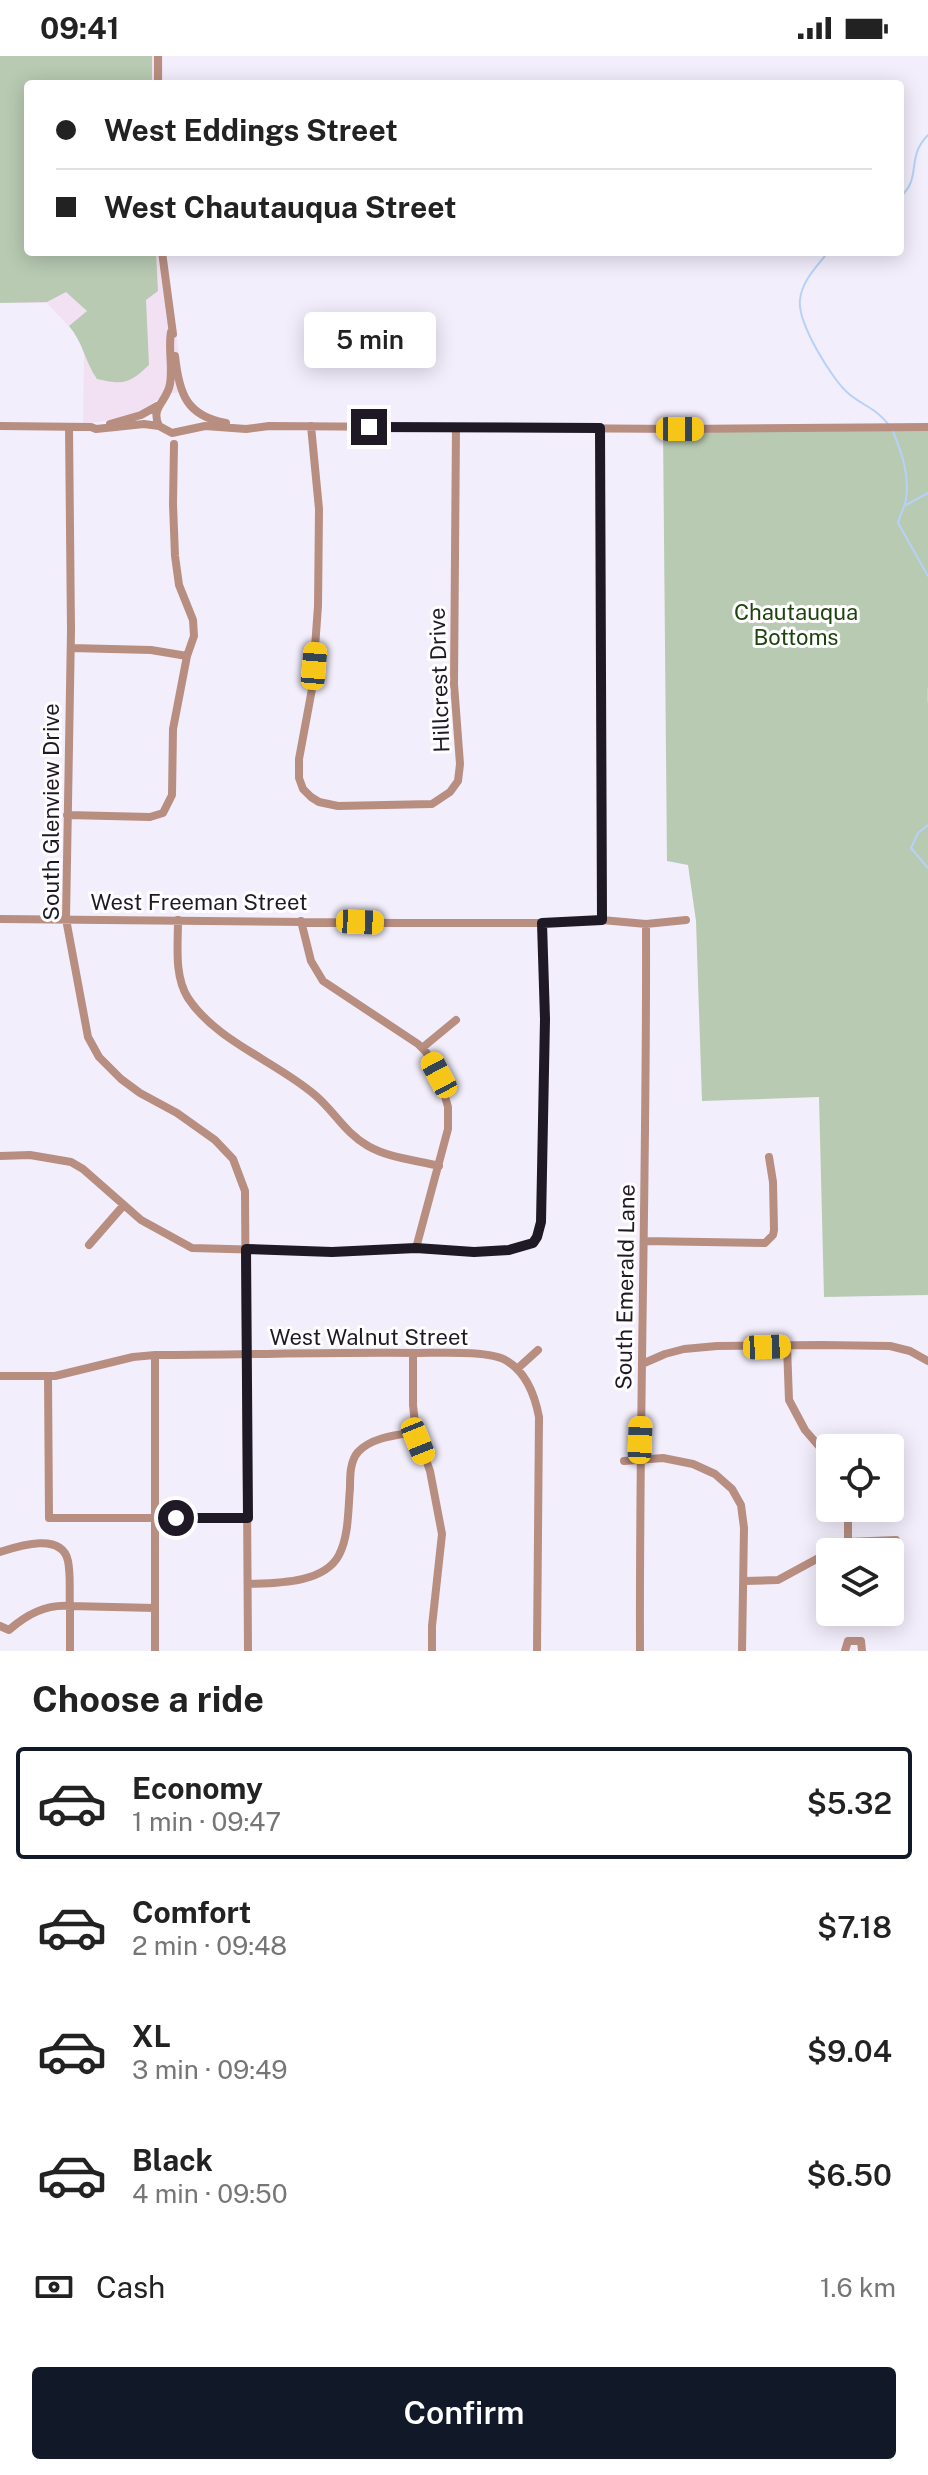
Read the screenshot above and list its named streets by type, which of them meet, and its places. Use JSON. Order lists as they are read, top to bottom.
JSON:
{
  "streets": {
    "street": [
      "Hillcrest Drive",
      "South Glenview Drive",
      "West Freeman Street",
      "South Emerald Lane",
      "West Walnut Street"
    ]
  },
  "crossings": [
    ["South Glenview Drive", "West Freeman Street"],
    ["South Glenview Drive", "West Walnut Street"],
    ["West Freeman Street", "South Emerald Lane"]
  ],
  "parks": ["Chautauqua Bottoms"],
  "page": {
    "status": "09:41",
    "banner": ["West Eddings Street", "West Chautauqua Street"],
    "bubble": "5 min",
    "heading": "Choose a ride",
    "list": [
      {
        "name": "Economy",
        "note": "1 min · 09:47",
        "value": "$5.32"
      },
      {
        "name": "Comfort",
        "note": "2 min · 09:48",
        "value": "$7.18"
      },
      {
        "name": "XL",
        "note": "3 min · 09:49",
        "value": "$9.04"
      },
      {
        "name": "Black",
        "note": "4 min · 09:50",
        "value": "$6.50"
      }
    ],
    "pay": ["Cash", "1.6 km"],
    "buttons": "Confirm"
  }
}
